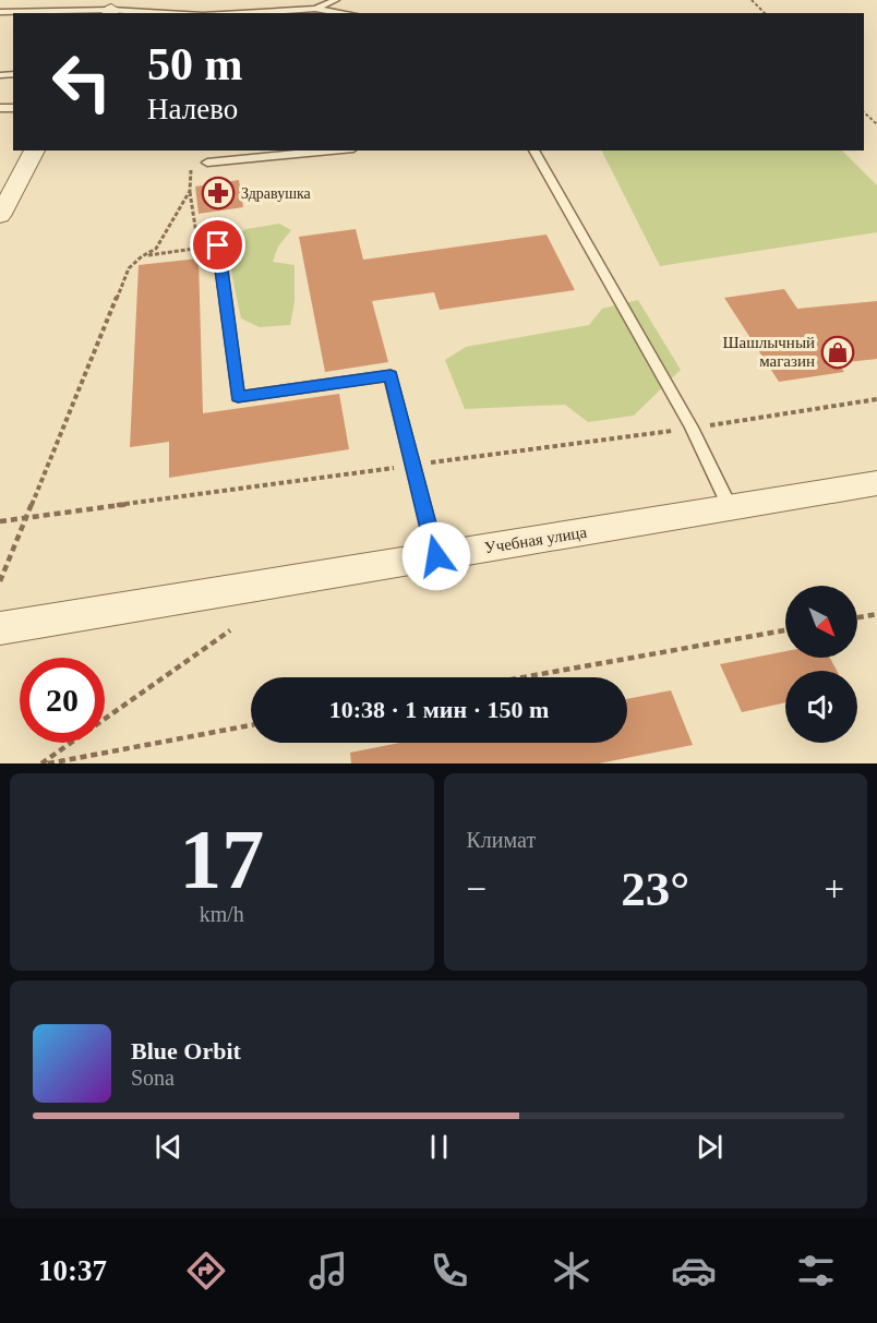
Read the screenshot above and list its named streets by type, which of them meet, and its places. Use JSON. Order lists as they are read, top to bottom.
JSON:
{
  "streets": {
    "street": ["Учебная улица"]
  },
  "places": {
    "pharmacy": ["Здравушка"],
    "shop": ["Шашлычный магазин"]
  },
  "north": "bottom right",
  "page": {
    "turn": ["50 m", "Налево"],
    "limit": "20",
    "trip": "10:38 · 1 мин · 150 m",
    "tile": [
      ["17", "km/h"],
      "Климат"
    ],
    "heat": ["−", "23°", "+"],
    "song": ["Blue Orbit", "Sona"],
    "tabs": "10:37"
  }
}
